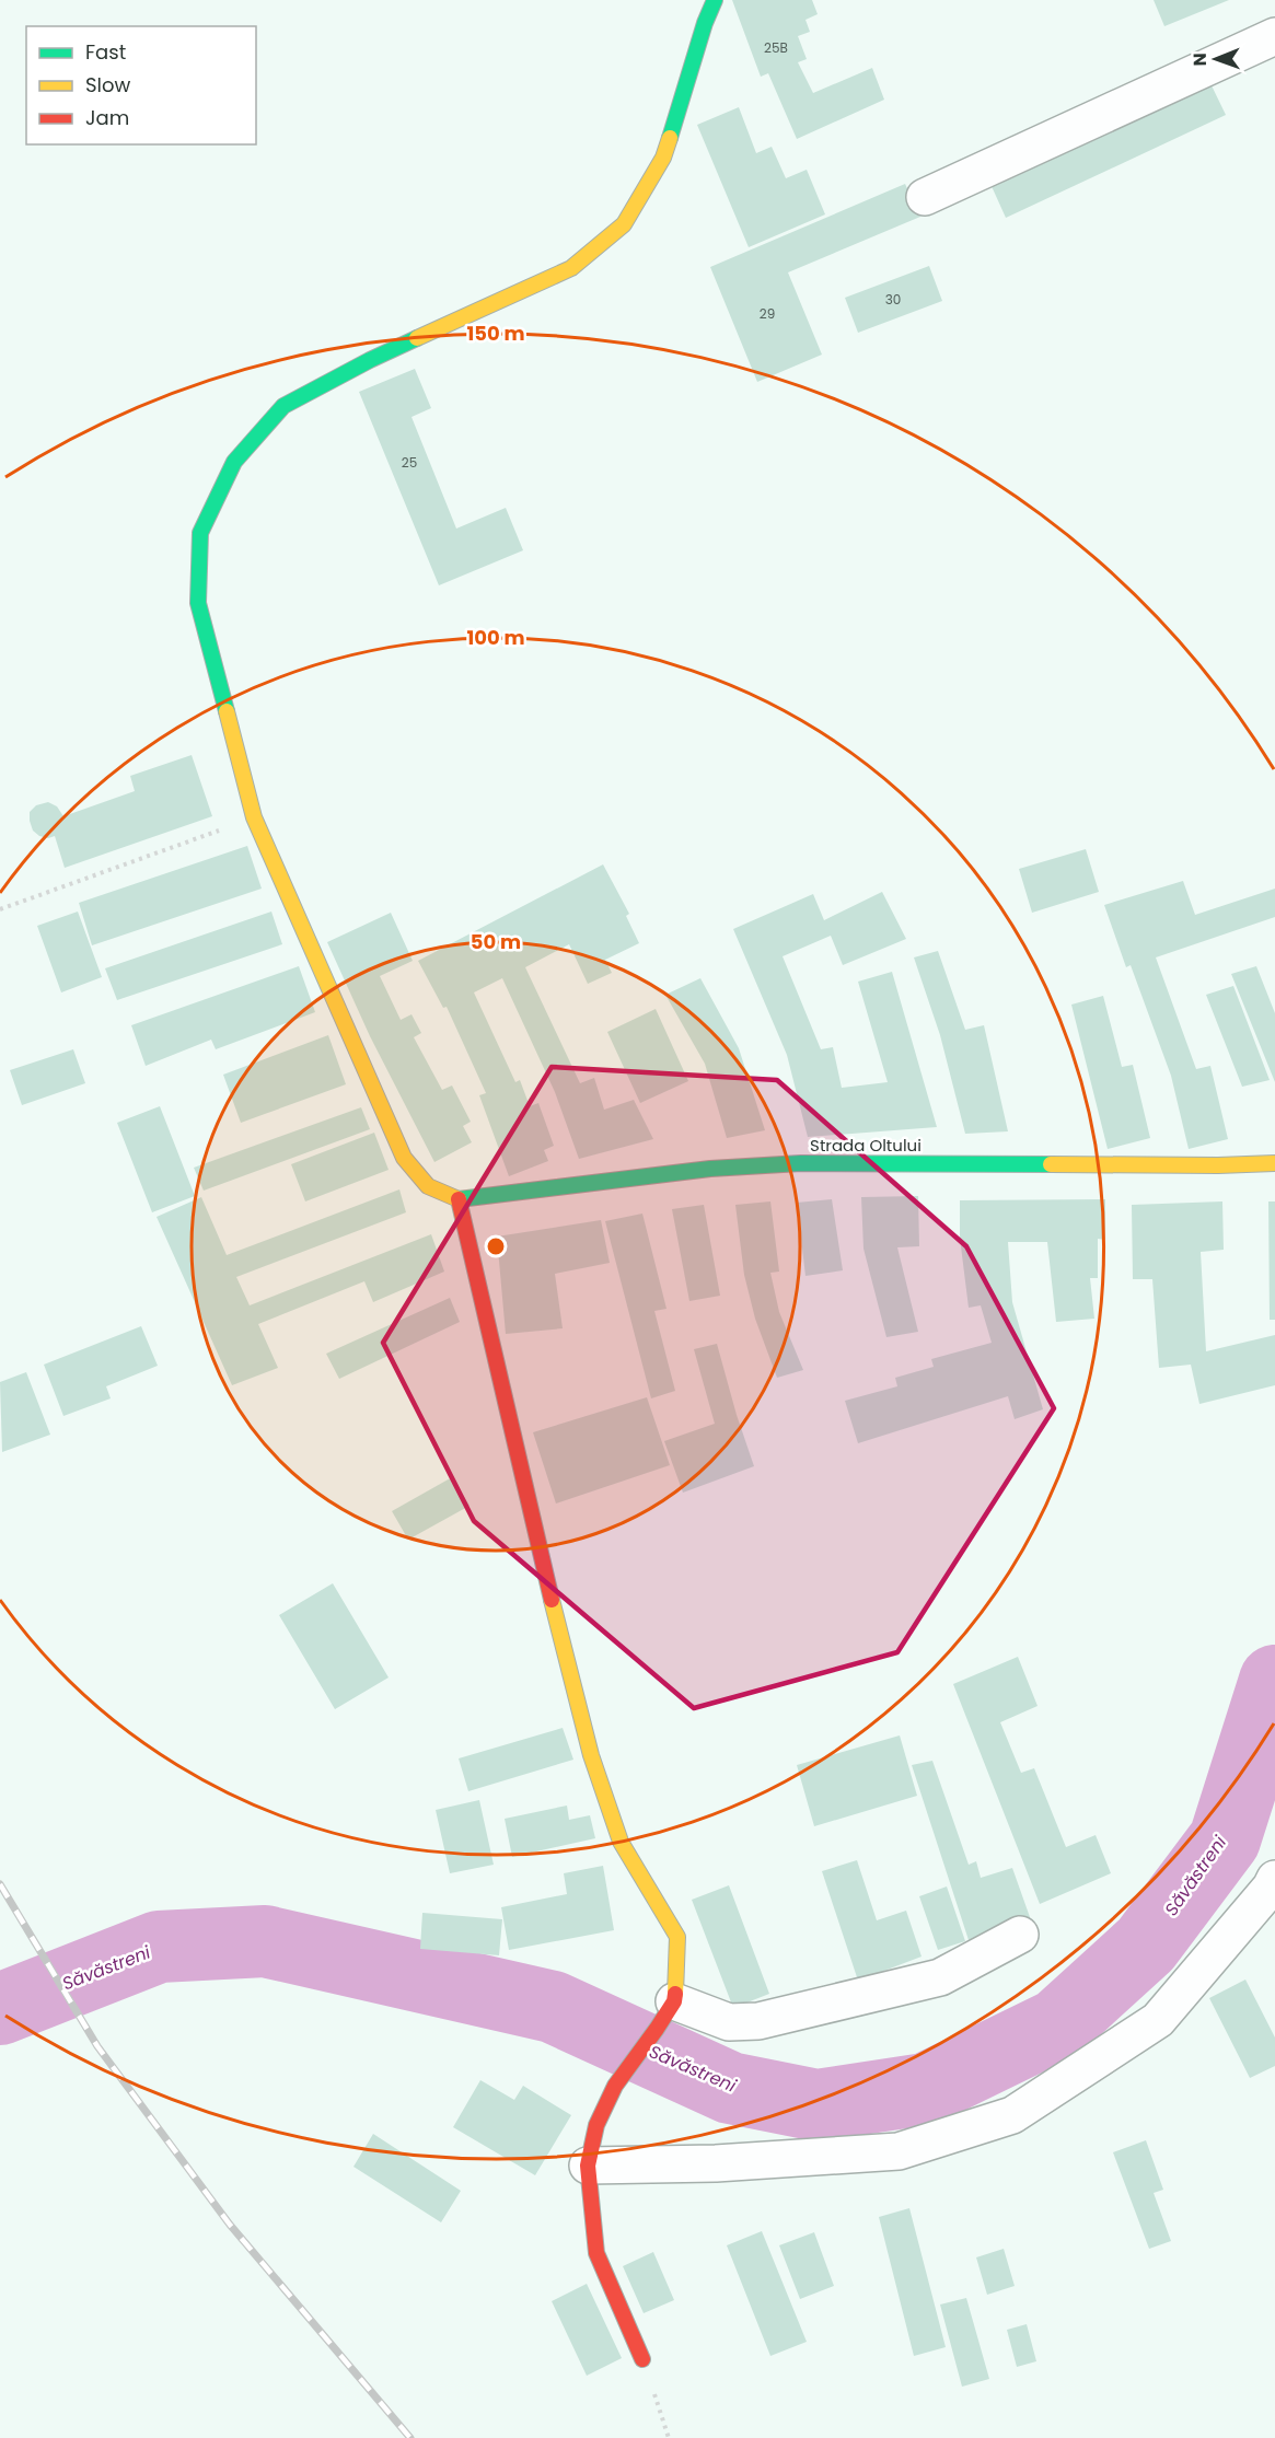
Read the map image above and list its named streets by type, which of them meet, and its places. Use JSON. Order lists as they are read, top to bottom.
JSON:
{
  "streets": {
    "street": ["Strada Oltului"]
  },
  "water": ["Săvăstreni"],
  "house_numbers": [
    "25B",
    "30",
    "29",
    "25"
  ],
  "legend": ["Fast", "Slow", "Jam"],
  "north": "left",
  "rings": ["150 m", "100 m", "50 m"]
}
